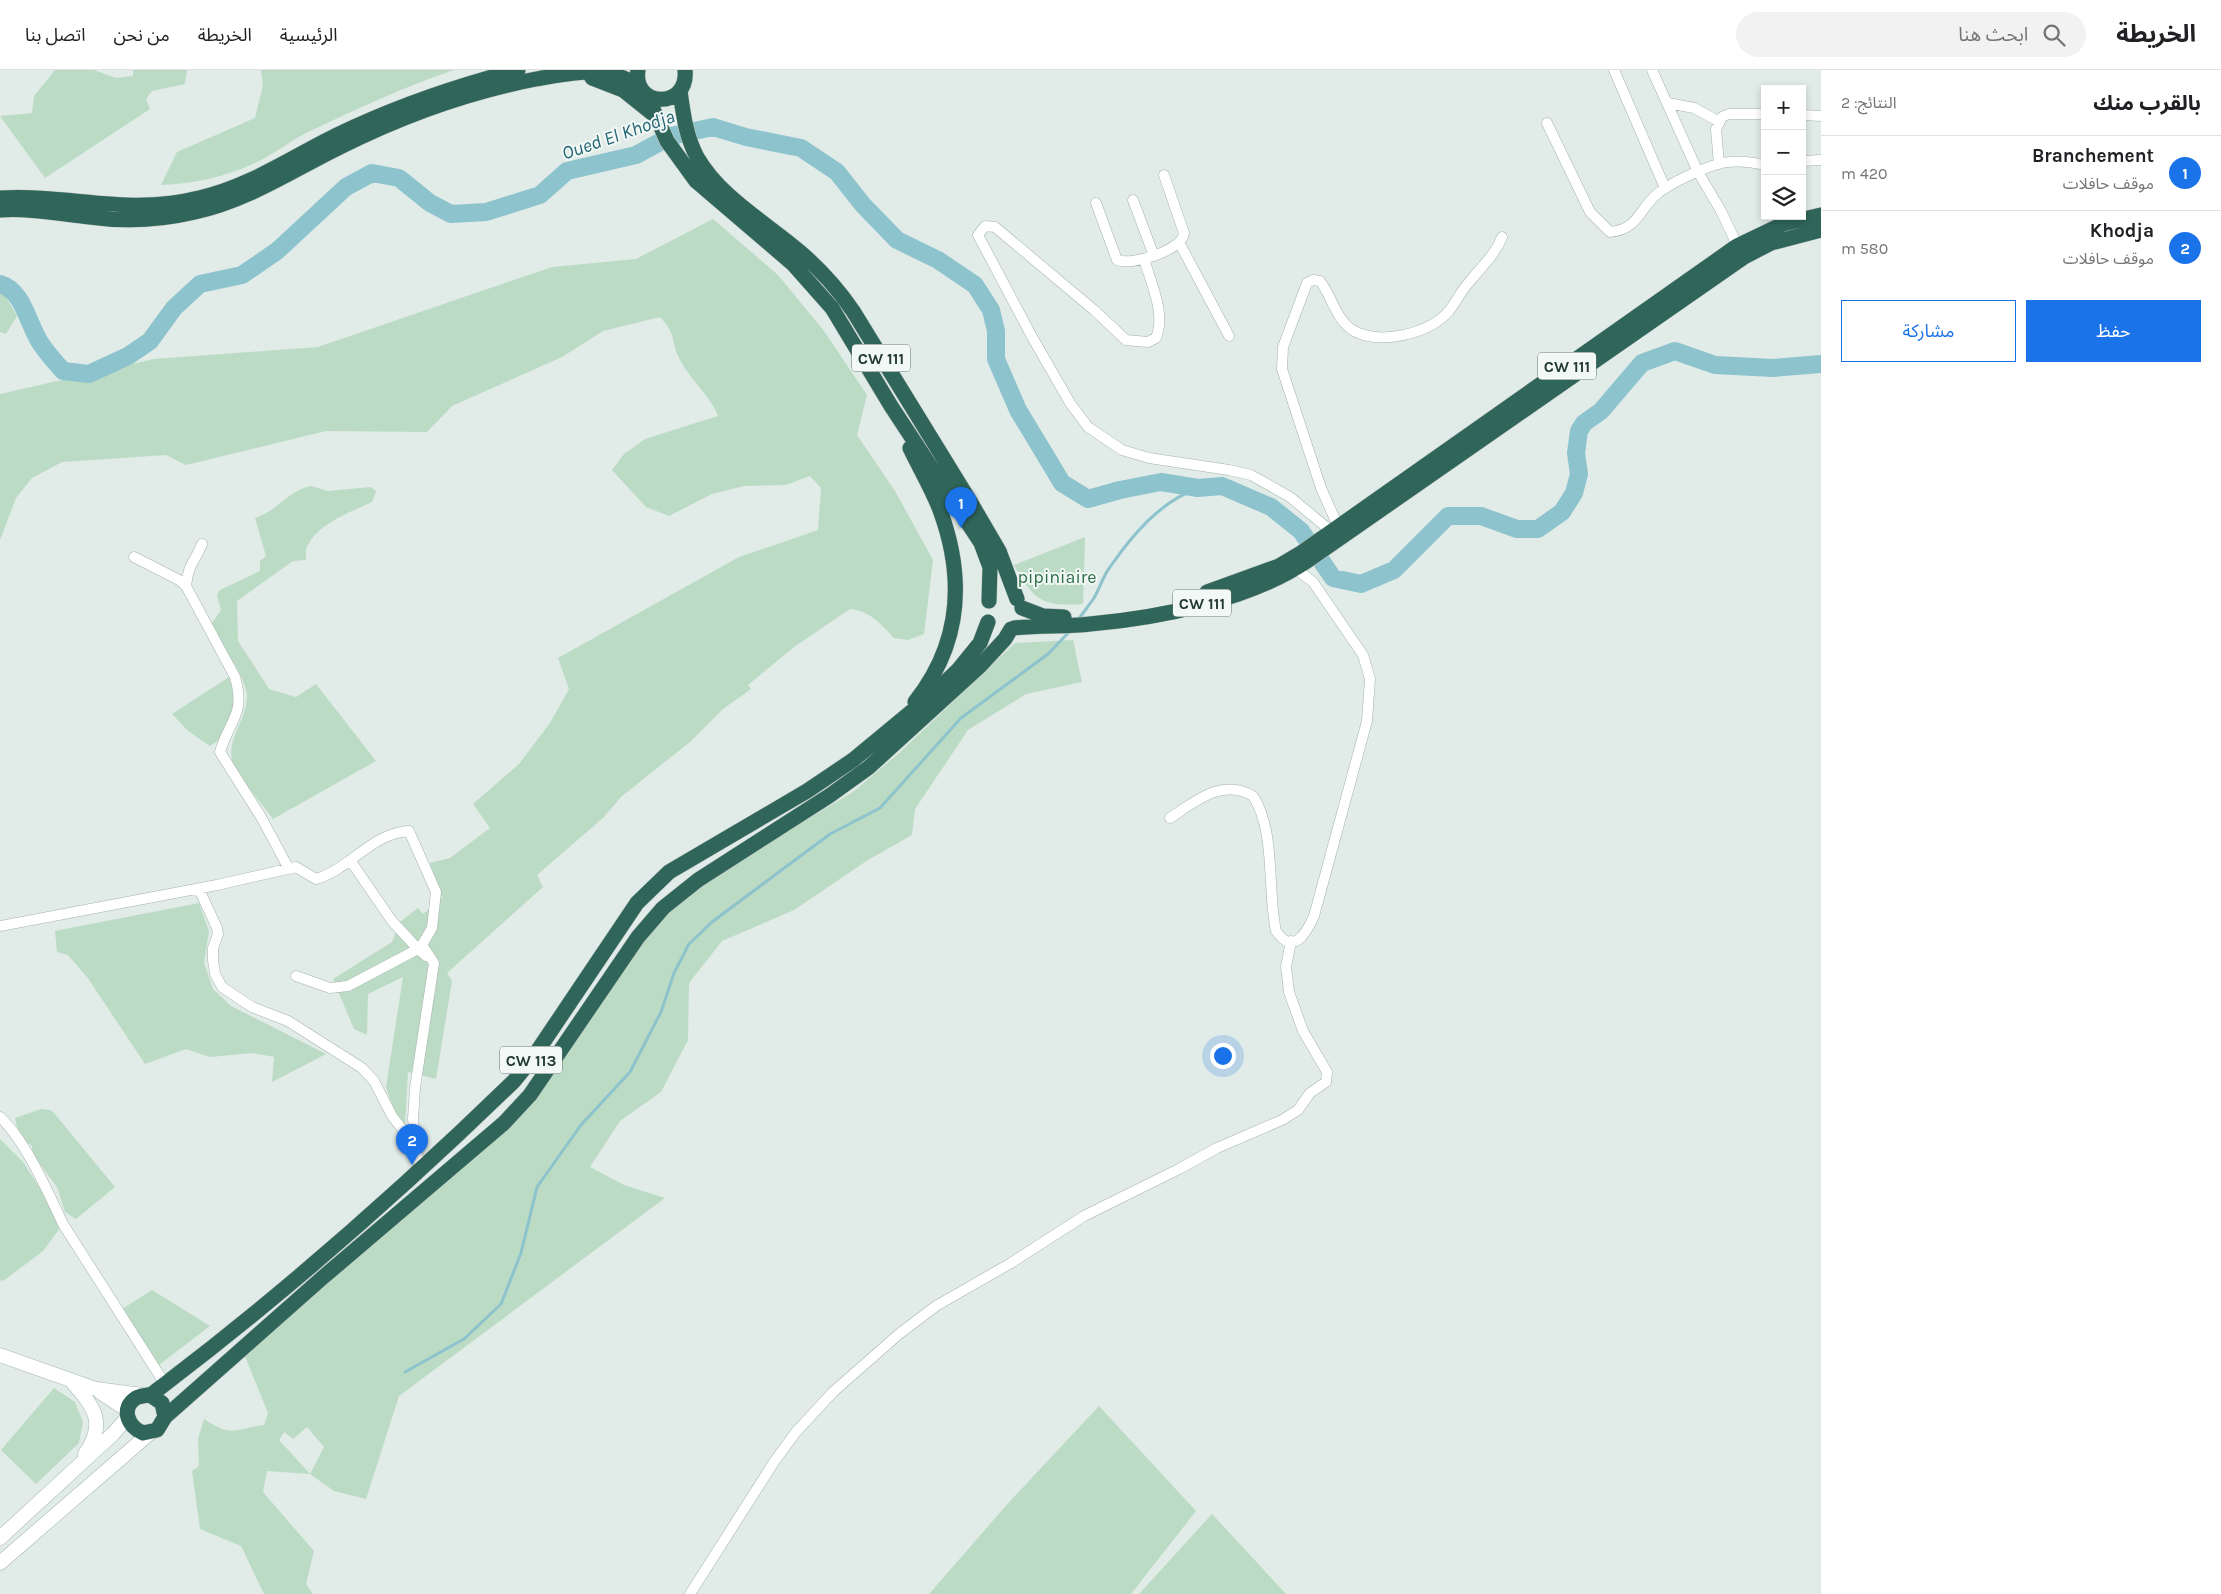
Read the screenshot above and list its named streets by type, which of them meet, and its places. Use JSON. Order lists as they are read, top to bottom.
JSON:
{
  "streets": {
    "highway": ["CW 111", "CW 113"]
  },
  "water": ["Oued El Khodja"],
  "parks": ["pipiniaire"],
  "page": {
    "header": "الخريطة",
    "search": "ابحث هنا",
    "nav": [
      "الرئيسية",
      "الخريطة",
      "من نحن",
      "اتصل بنا"
    ],
    "heading": ["بالقرب منك", "النتائج: 2"],
    "map_buttons": ["+", "−"],
    "list": [
      {
        "mark": "1",
        "name": "Branchement",
        "note": "موقف حافلات",
        "value": "420 m"
      },
      {
        "mark": "2",
        "name": "Khodja",
        "note": "موقف حافلات",
        "value": "580 m"
      }
    ],
    "buttons": ["حفظ", "مشاركة"],
    "pins": ["1", "2"]
  }
}
